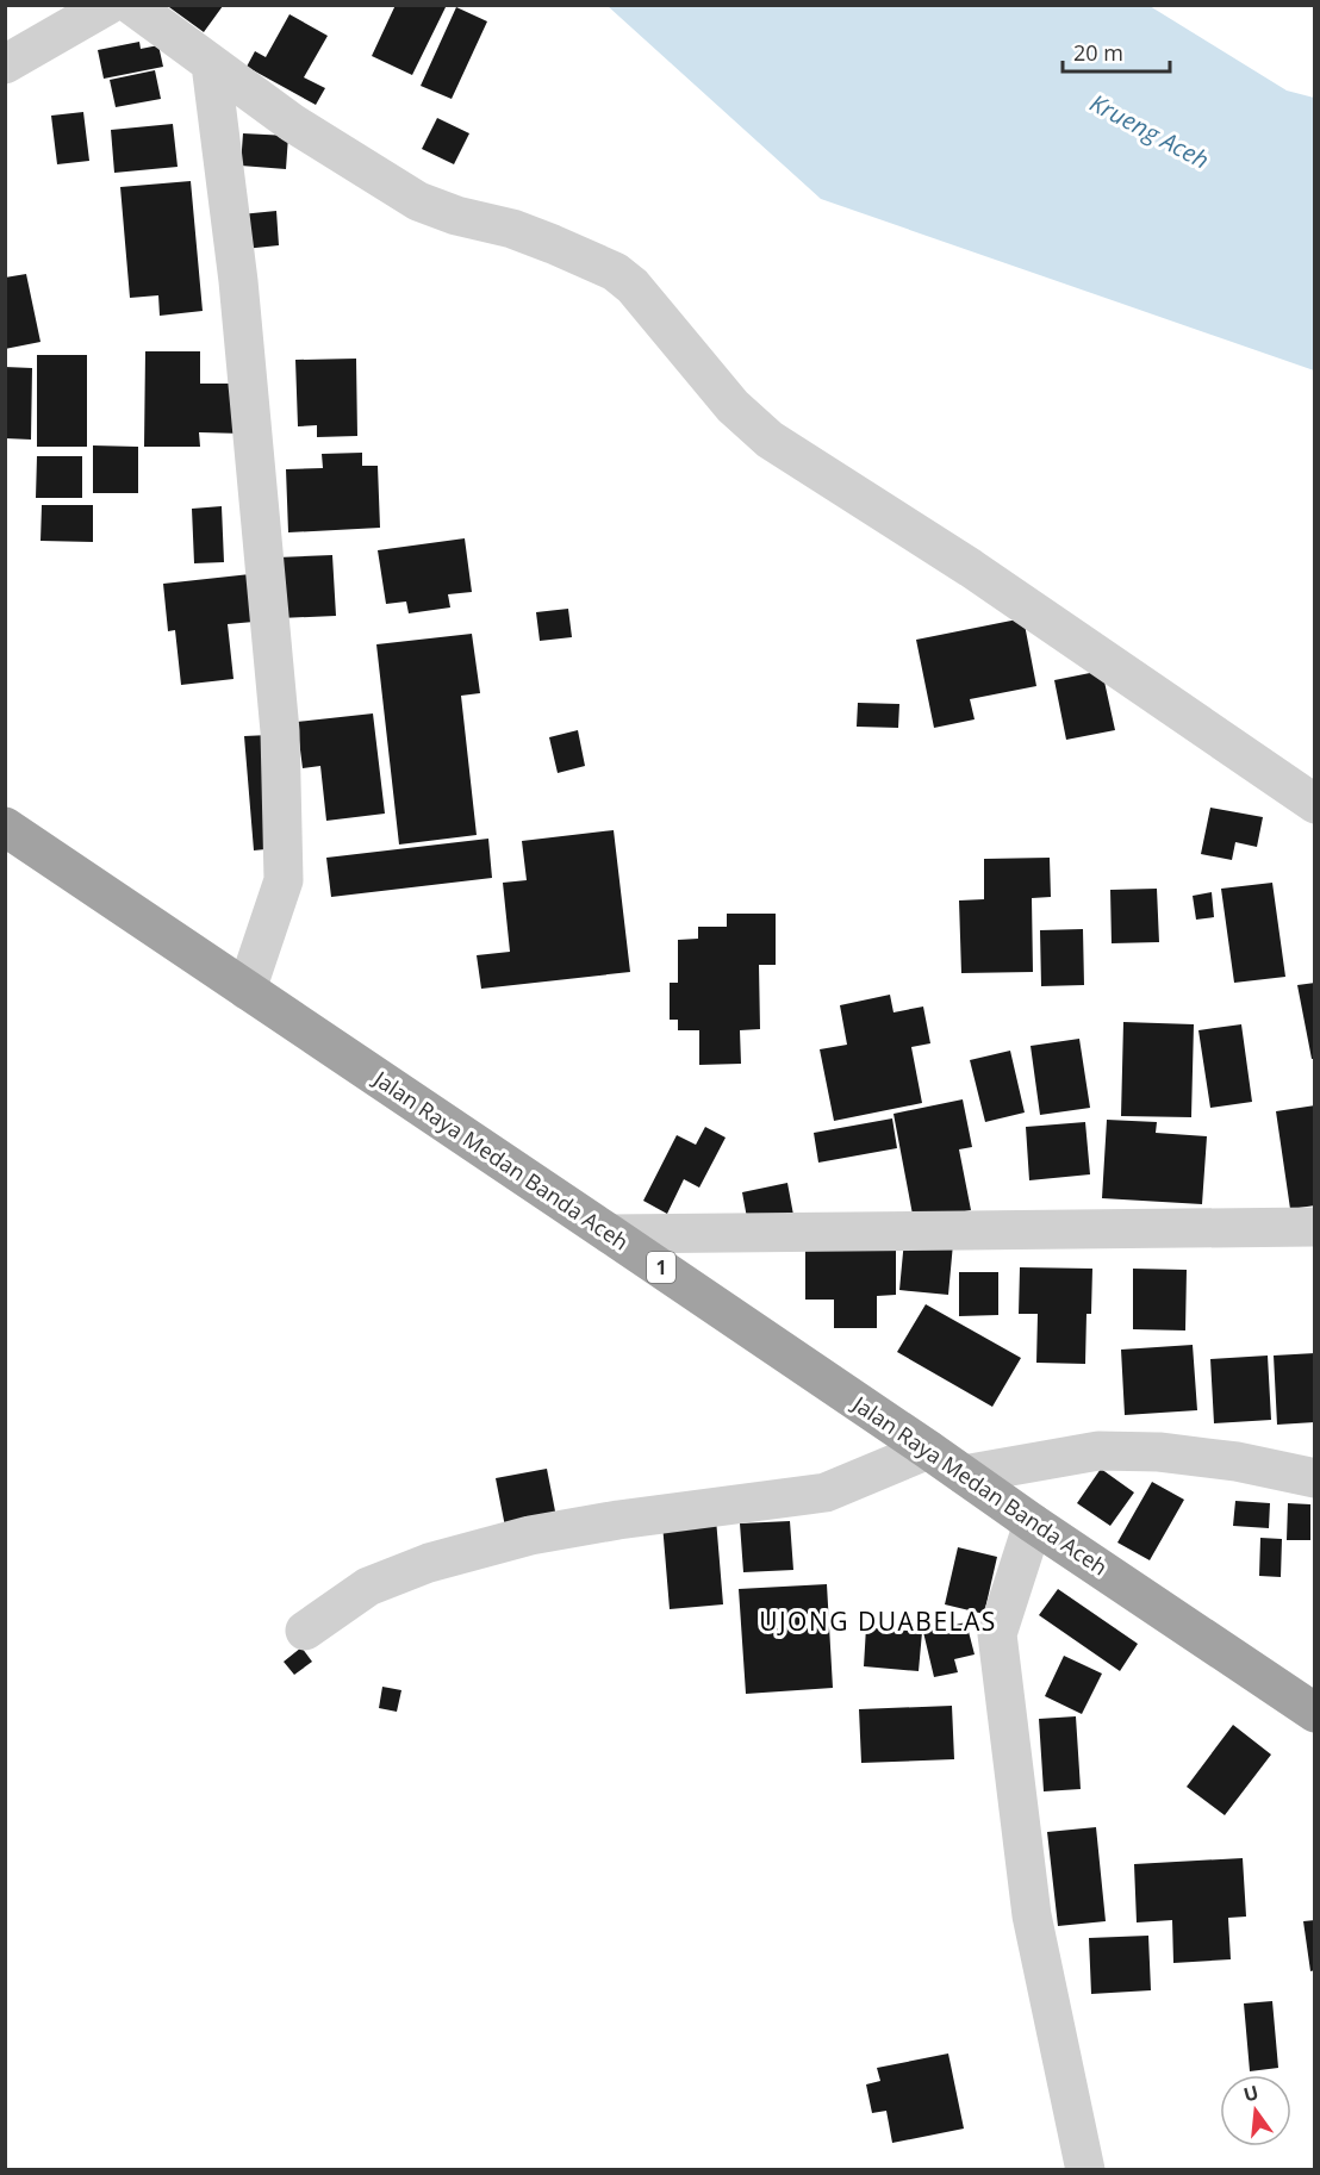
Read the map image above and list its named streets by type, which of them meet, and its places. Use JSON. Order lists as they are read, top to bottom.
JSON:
{
  "streets": {
    "highway": ["Jalan Raya Medan Banda Aceh", "1"]
  },
  "districts": ["UJONG DUABELAS"],
  "water": ["Krueng Aceh"],
  "scale_bar": "20 m",
  "north": "top"
}
